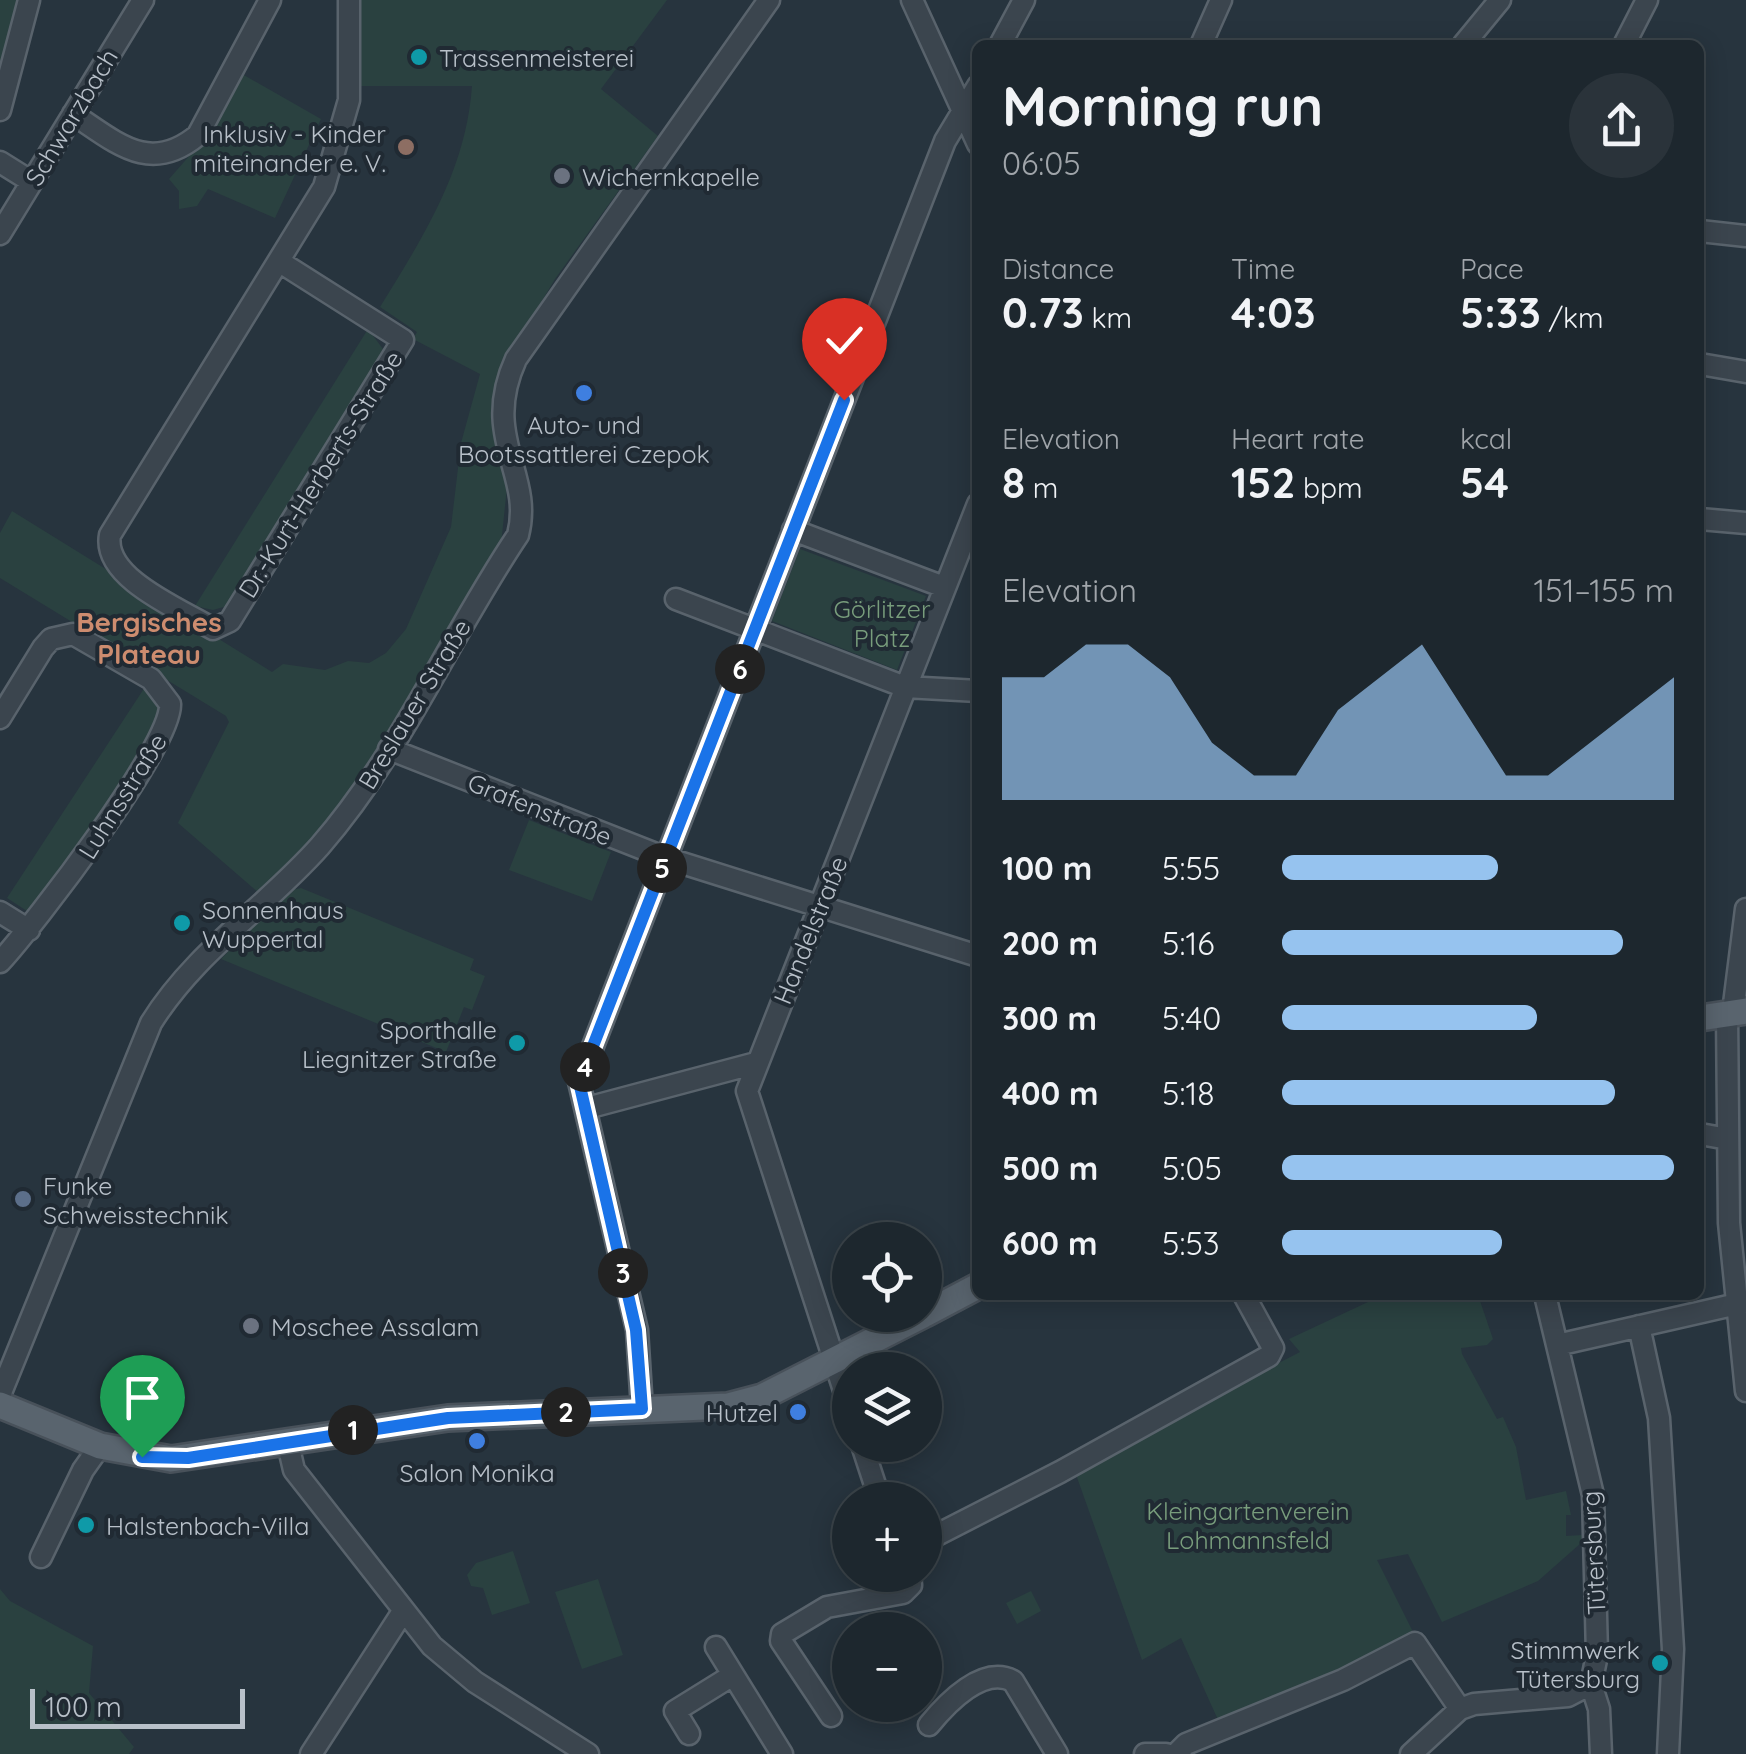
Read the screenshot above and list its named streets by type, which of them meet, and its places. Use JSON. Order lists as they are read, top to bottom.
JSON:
{
  "streets": {
    "street": [
      "Schwarzbach",
      "Dr.-Kurt-Herberts-Straße",
      "Breslauer Straße",
      "Luhnsstraße",
      "Grafenstraße",
      "Handelstraße",
      "Tütersburg"
    ]
  },
  "crossings": [
    ["Breslauer Straße", "Grafenstraße"],
    ["Grafenstraße", "Handelstraße"]
  ],
  "districts": ["Bergisches Plateau"],
  "parks": ["Görlitzer Platz", "Kleingartenverein Lohmannsfeld"],
  "places": [
    "Trassenmeisterei",
    "Inklusiv - Kinder miteinander e. V.",
    "Wichernkapelle",
    "Auto- und Bootssattlerei Czepok",
    "Sonnenhaus Wuppertal",
    "Sporthalle Liegnitzer Straße",
    "Funke Schweisstechnik",
    "Moschee Assalam",
    "Hutzel",
    "Salon Monika",
    "Halstenbach-Villa",
    "Stimmwerk Tütersburg"
  ],
  "scale_bar": "100 m",
  "page": {
    "heading": ["Morning run", "06:05"],
    "stats": [
      ["Distance", "0.73 km"],
      ["Time", "4:03"],
      ["Pace", "5:33 /km"],
      ["Elevation", "8 m"],
      ["Heart rate", "152 bpm"],
      ["kcal", "54"]
    ],
    "chart": ["Elevation", "151–155 m"],
    "pins": [
      "6",
      "5",
      "4",
      "3",
      "2",
      "1"
    ],
    "list": [
      {
        "name": "100 m",
        "note": "5:55"
      },
      {
        "name": "200 m",
        "note": "5:16"
      },
      {
        "name": "300 m",
        "note": "5:40"
      },
      {
        "name": "400 m",
        "note": "5:18"
      },
      {
        "name": "500 m",
        "note": "5:05"
      },
      {
        "name": "600 m",
        "note": "5:53"
      }
    ],
    "map_buttons": ["+", "−"],
    "scale": "100 m"
  }
}
